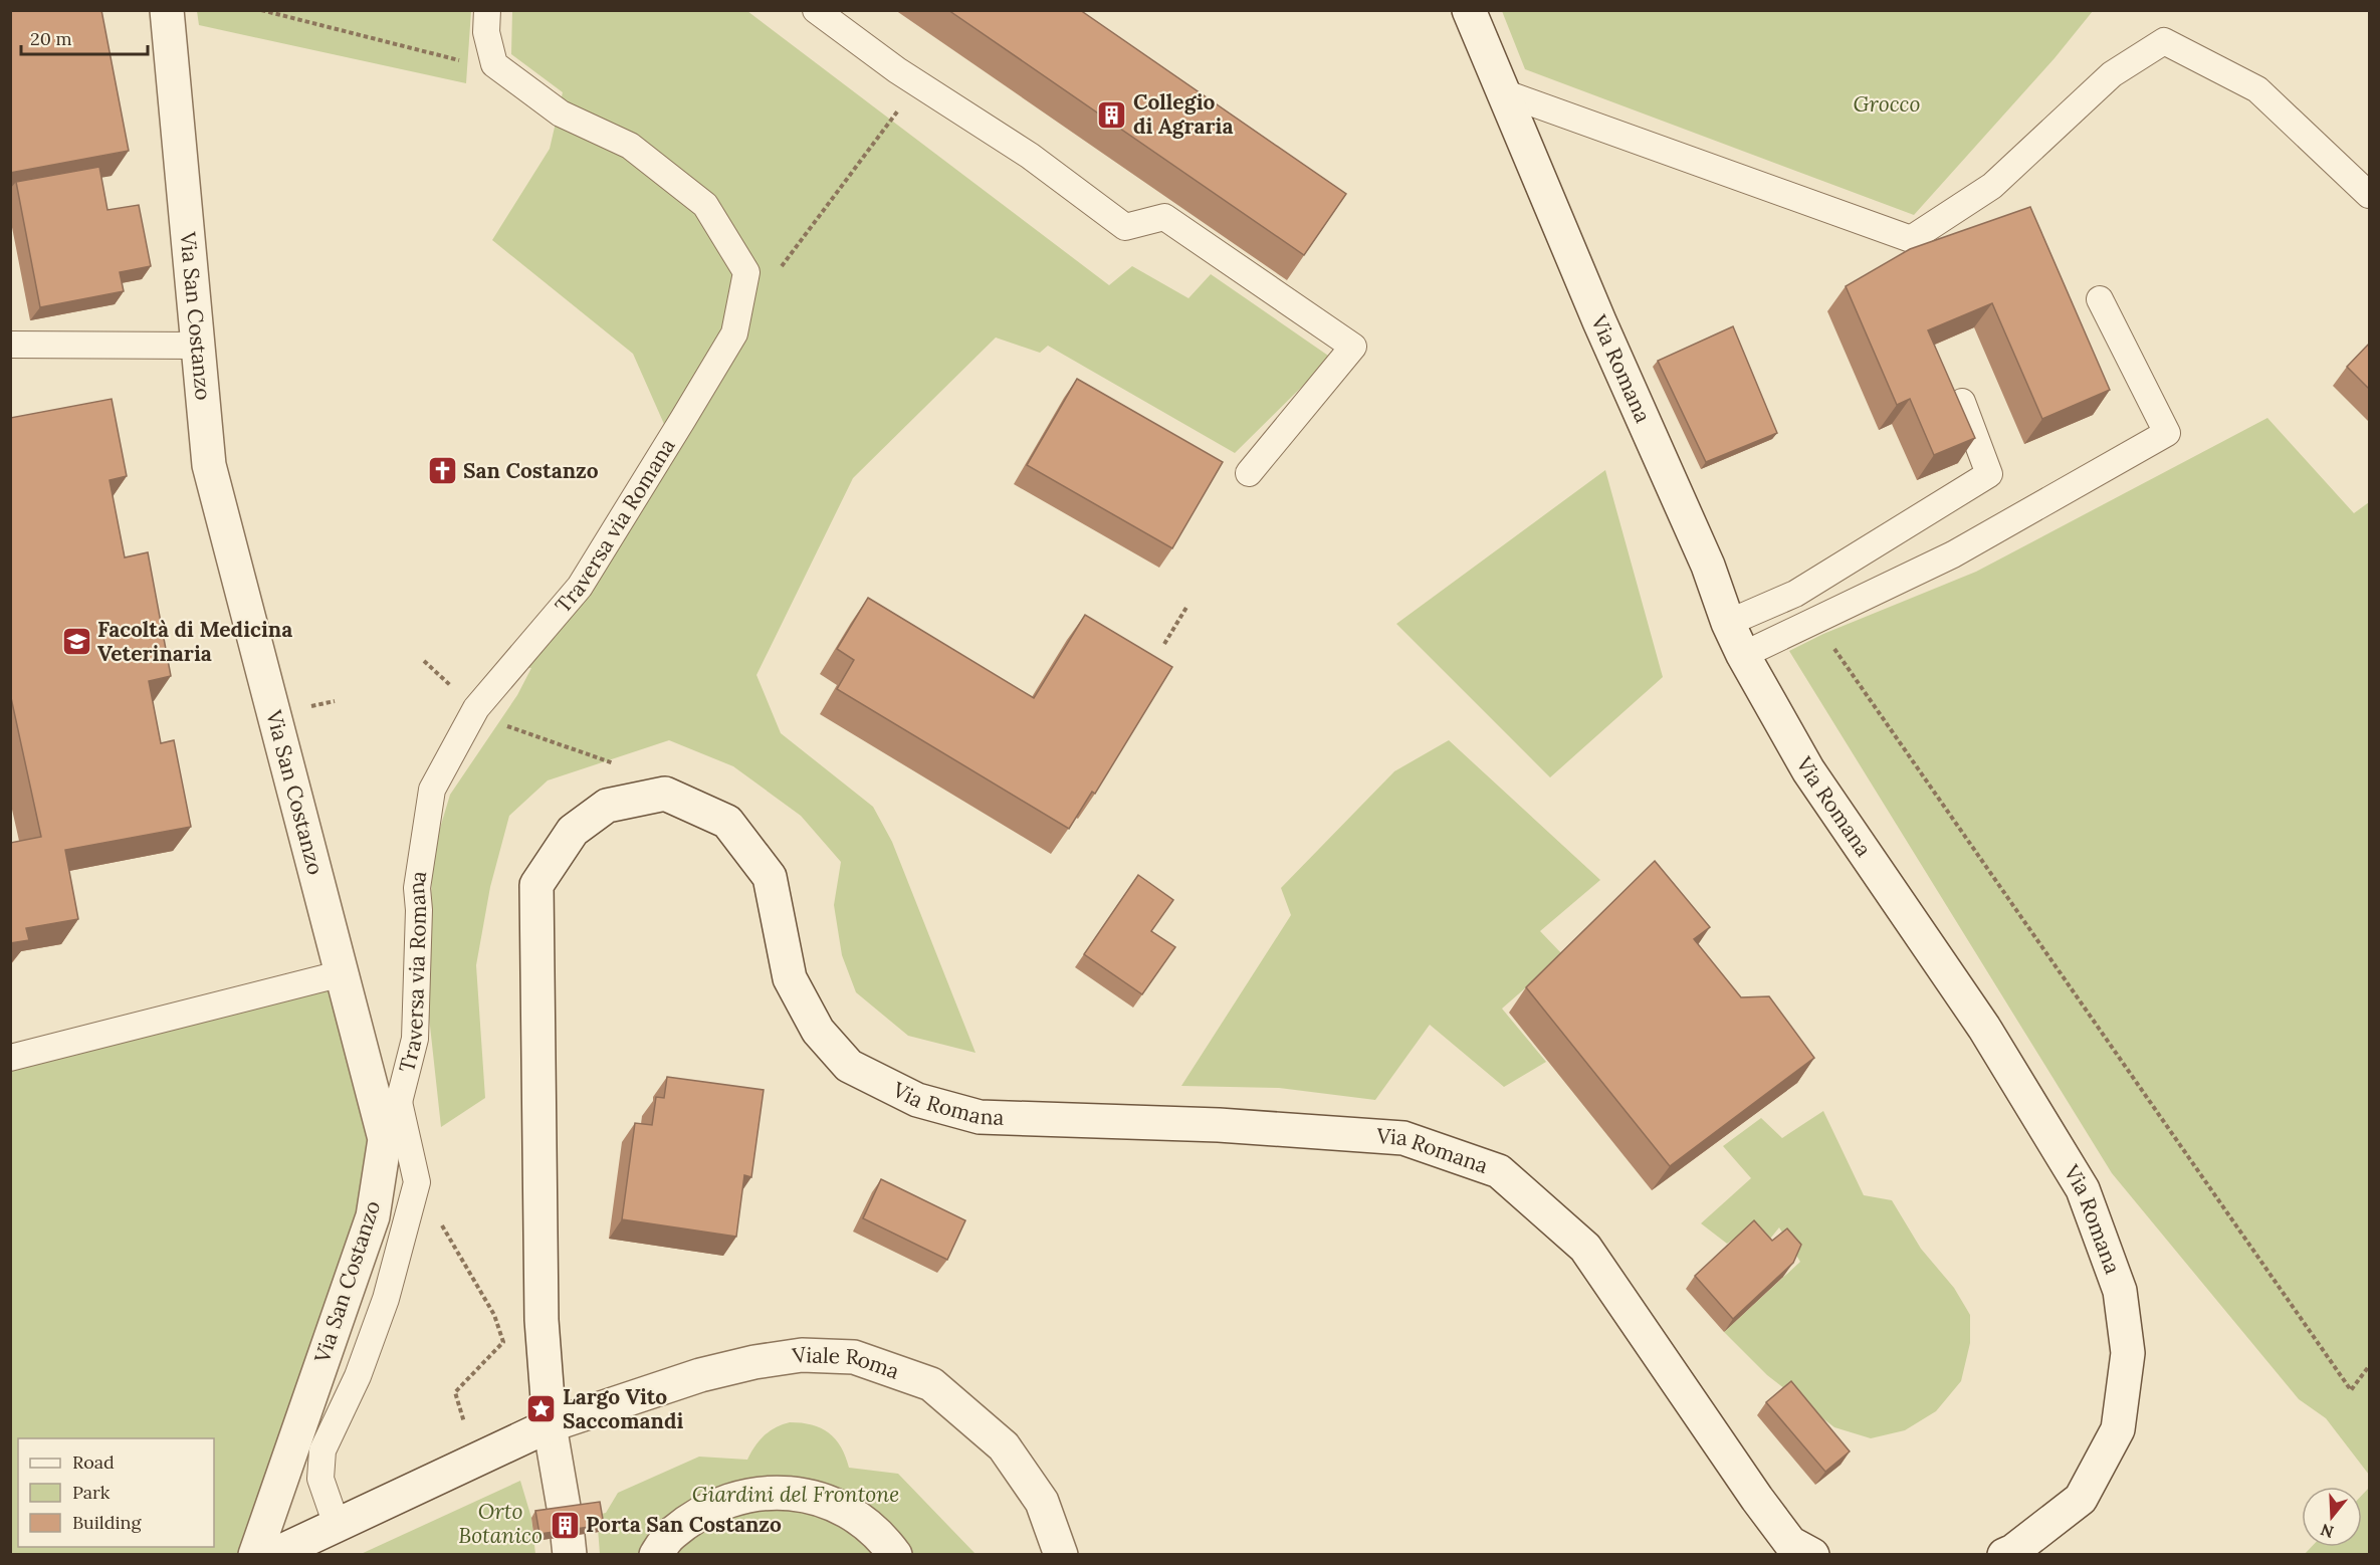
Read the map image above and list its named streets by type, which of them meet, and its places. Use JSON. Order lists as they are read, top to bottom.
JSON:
{
  "streets": {
    "main road": ["Via San Costanzo", "Via Romana", "Viale Roma"],
    "lane": ["Traversa via Romana"]
  },
  "crossings": [
    ["Via San Costanzo", "Traversa via Romana"],
    ["Via Romana", "Viale Roma"]
  ],
  "parks": ["Grocco", "Giardini del Frontone", "Orto Botanico"],
  "places": {
    "building": ["Collegio di Agraria", "Porta San Costanzo"],
    "church": ["San Costanzo"],
    "school or university": ["Facoltà di Medicina Veterinaria"],
    "place": ["Largo Vito Saccomandi"]
  },
  "legend": ["Road", "Park", "Building"],
  "scale_bar": "20 m",
  "north": "bottom"
}
